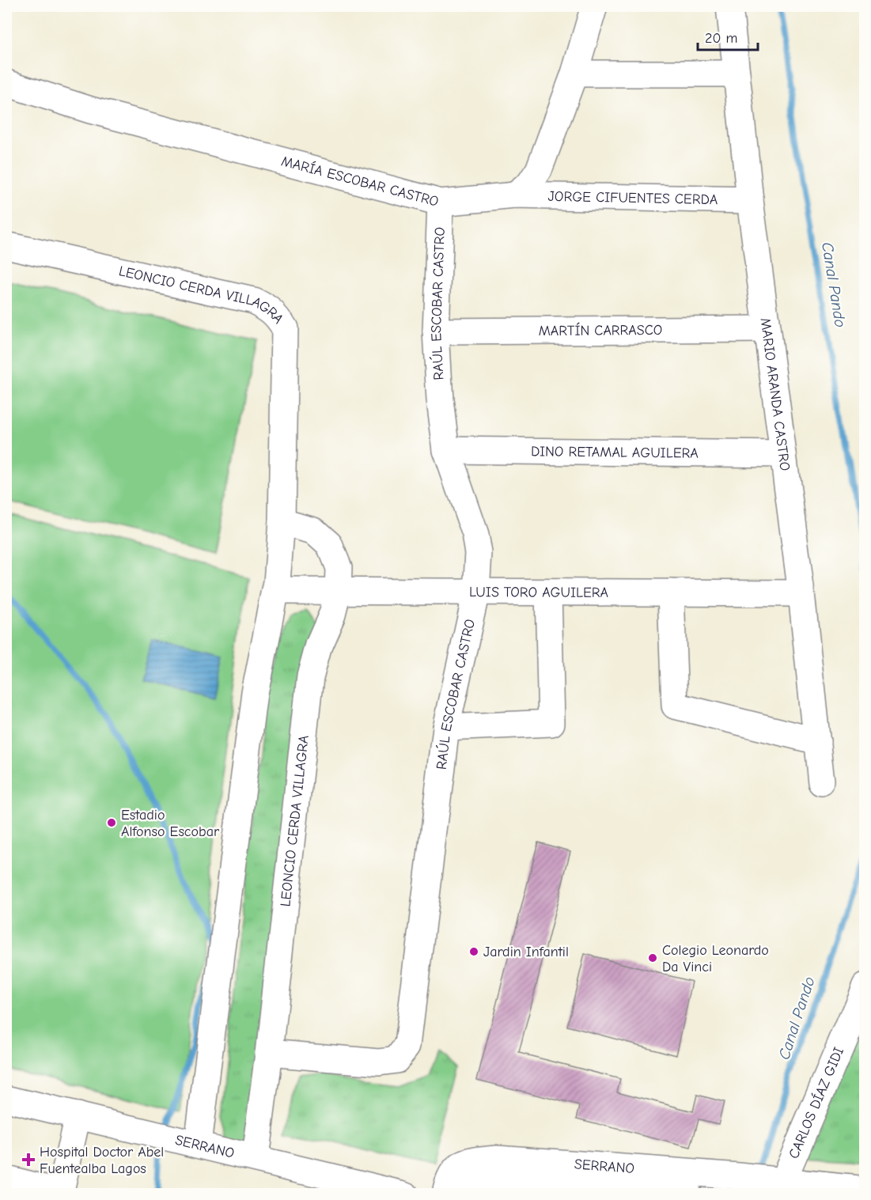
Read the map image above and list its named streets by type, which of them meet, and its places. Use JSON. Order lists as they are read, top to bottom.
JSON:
{
  "streets": {
    "street": [
      "MARÍA ESCOBAR CASTRO",
      "JORGE CIFUENTES CERDA",
      "LEONCIO CERDA VILLAGRA",
      "RAÚL ESCOBAR CASTRO",
      "MARTÍN CARRASCO",
      "MARIO ARANDA CASTRO",
      "DINO RETAMAL AGUILERA",
      "LUIS TORO AGUILERA",
      "CARLOS DÍAZ GIDI",
      "SERRANO"
    ]
  },
  "crossings": [
    ["MARÍA ESCOBAR CASTRO", "JORGE CIFUENTES CERDA"],
    ["MARÍA ESCOBAR CASTRO", "RAÚL ESCOBAR CASTRO"],
    ["JORGE CIFUENTES CERDA", "MARIO ARANDA CASTRO"],
    ["LEONCIO CERDA VILLAGRA", "RAÚL ESCOBAR CASTRO"],
    ["LEONCIO CERDA VILLAGRA", "LUIS TORO AGUILERA"],
    ["LEONCIO CERDA VILLAGRA", "SERRANO"],
    ["RAÚL ESCOBAR CASTRO", "MARTÍN CARRASCO"],
    ["RAÚL ESCOBAR CASTRO", "DINO RETAMAL AGUILERA"],
    ["RAÚL ESCOBAR CASTRO", "LUIS TORO AGUILERA"],
    ["MARTÍN CARRASCO", "MARIO ARANDA CASTRO"],
    ["MARIO ARANDA CASTRO", "DINO RETAMAL AGUILERA"],
    ["MARIO ARANDA CASTRO", "LUIS TORO AGUILERA"],
    ["CARLOS DÍAZ GIDI", "SERRANO"]
  ],
  "water": ["Canal Pando"],
  "places": {
    "other": ["Estadio Alfonso Escobar", "Jardin Infantil", "Colegio Leonardo Da Vinci"],
    "health": ["Hospital Doctor Abel Fuentealba Lagos"]
  },
  "scale_bar": "20 m"
}
